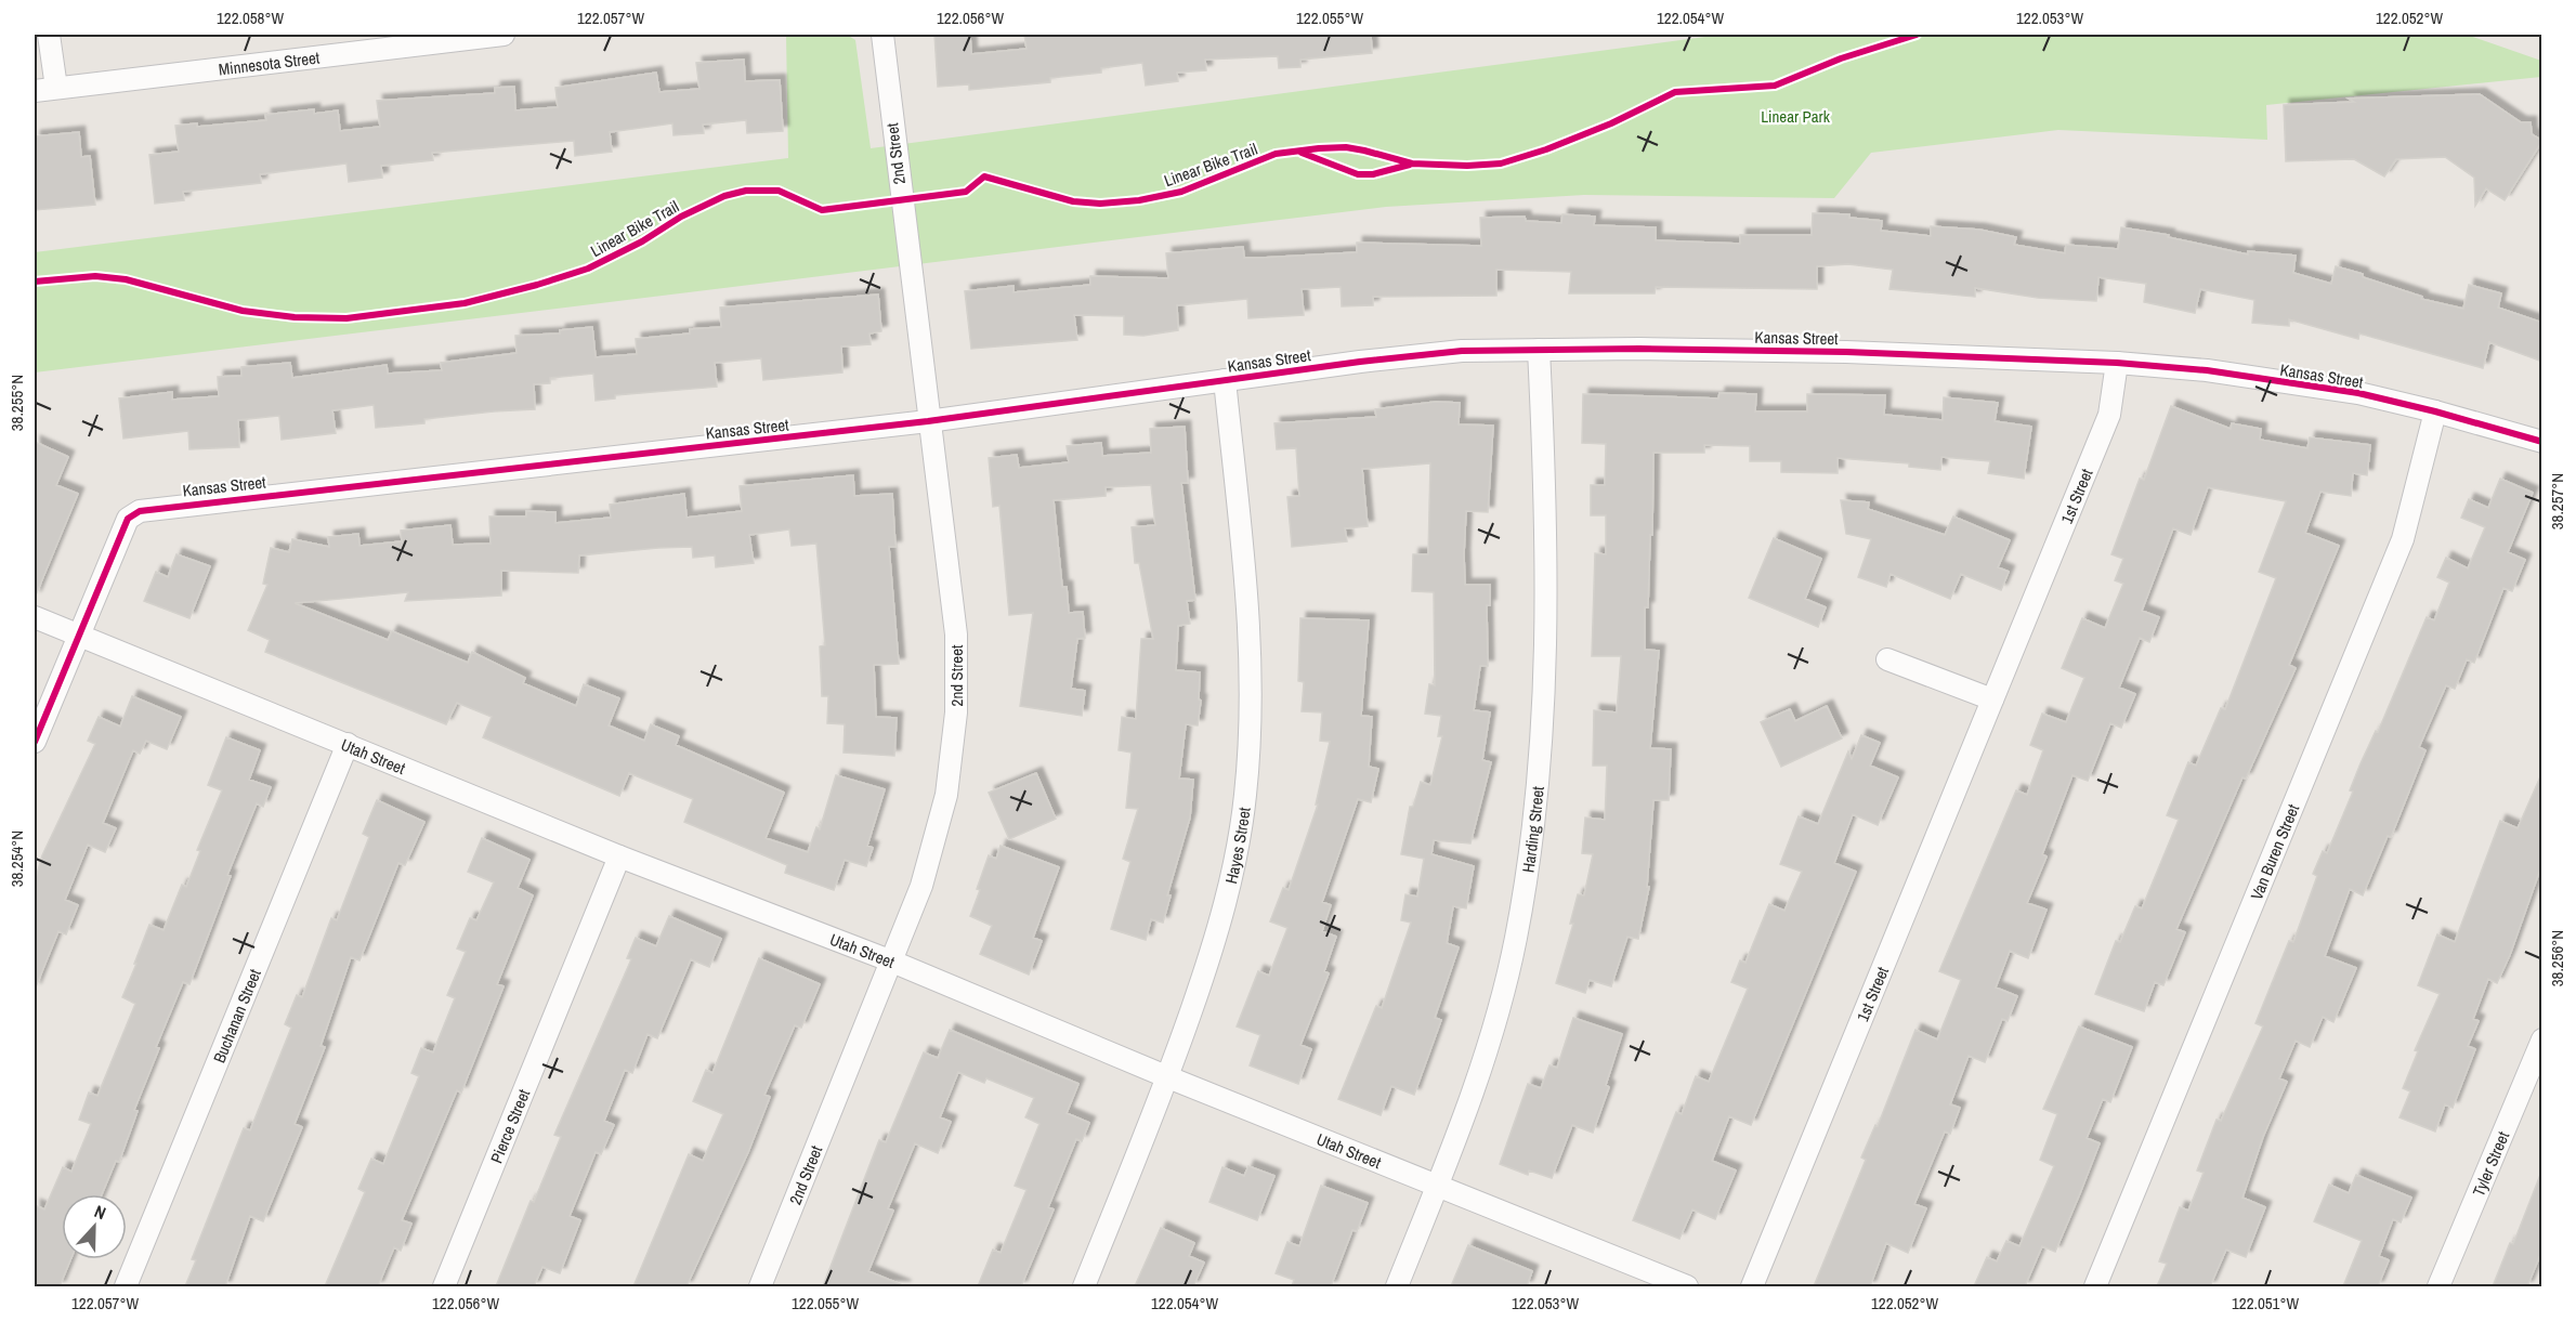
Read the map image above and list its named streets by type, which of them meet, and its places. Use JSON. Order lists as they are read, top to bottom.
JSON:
{
  "streets": {
    "street": [
      "Minnesota Street",
      "2nd Street",
      "Kansas Street",
      "1st Street",
      "Utah Street",
      "Harding Street",
      "Hayes Street",
      "Van Buren Street",
      "Buchanan Street",
      "Pierce Street",
      "Tyler Street"
    ],
    "cycle path": ["Linear Bike Trail"]
  },
  "crossings": [
    ["2nd Street", "Kansas Street"],
    ["2nd Street", "Utah Street"],
    ["Kansas Street", "1st Street"],
    ["Kansas Street", "Utah Street"],
    ["Kansas Street", "Harding Street"],
    ["Kansas Street", "Hayes Street"],
    ["Kansas Street", "Van Buren Street"],
    ["Utah Street", "Harding Street"],
    ["Utah Street", "Hayes Street"],
    ["Utah Street", "Buchanan Street"],
    ["Utah Street", "Pierce Street"]
  ],
  "parks": ["Linear Park"],
  "north": "top",
  "coordinates": [
    "122.058°W",
    "122.057°W",
    "122.056°W",
    "122.055°W",
    "122.054°W",
    "122.053°W",
    "122.052°W",
    "38.255°N",
    "38.257°N",
    "38.254°N",
    "38.256°N",
    "122.051°W"
  ]
}
